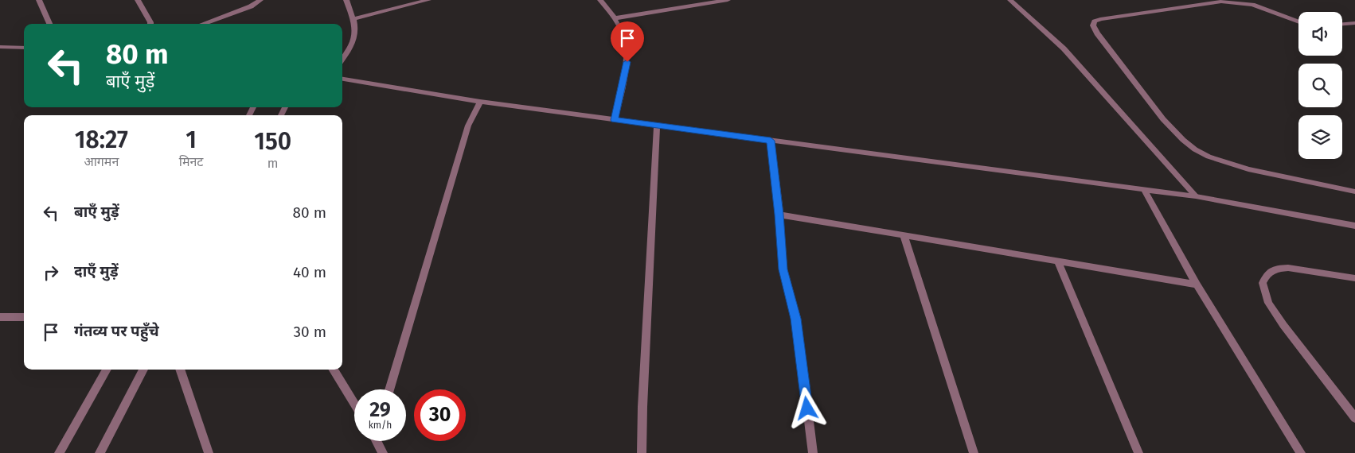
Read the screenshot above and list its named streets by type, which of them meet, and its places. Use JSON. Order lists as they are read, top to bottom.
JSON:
{
  "page": {
    "turn": ["80 m", "बाएँ मुड़ें"],
    "eta": [
      "18:27",
      "आगमन",
      "1",
      "मिनट",
      "150",
      "m"
    ],
    "list": [
      {
        "name": "बाएँ मुड़ें",
        "value": "80 m"
      },
      {
        "name": "दाएँ मुड़ें",
        "value": "40 m"
      },
      {
        "name": "गंतव्य पर पहुँचे",
        "value": "30 m"
      }
    ],
    "speed": "29 km/h",
    "limit": "30"
  }
}
